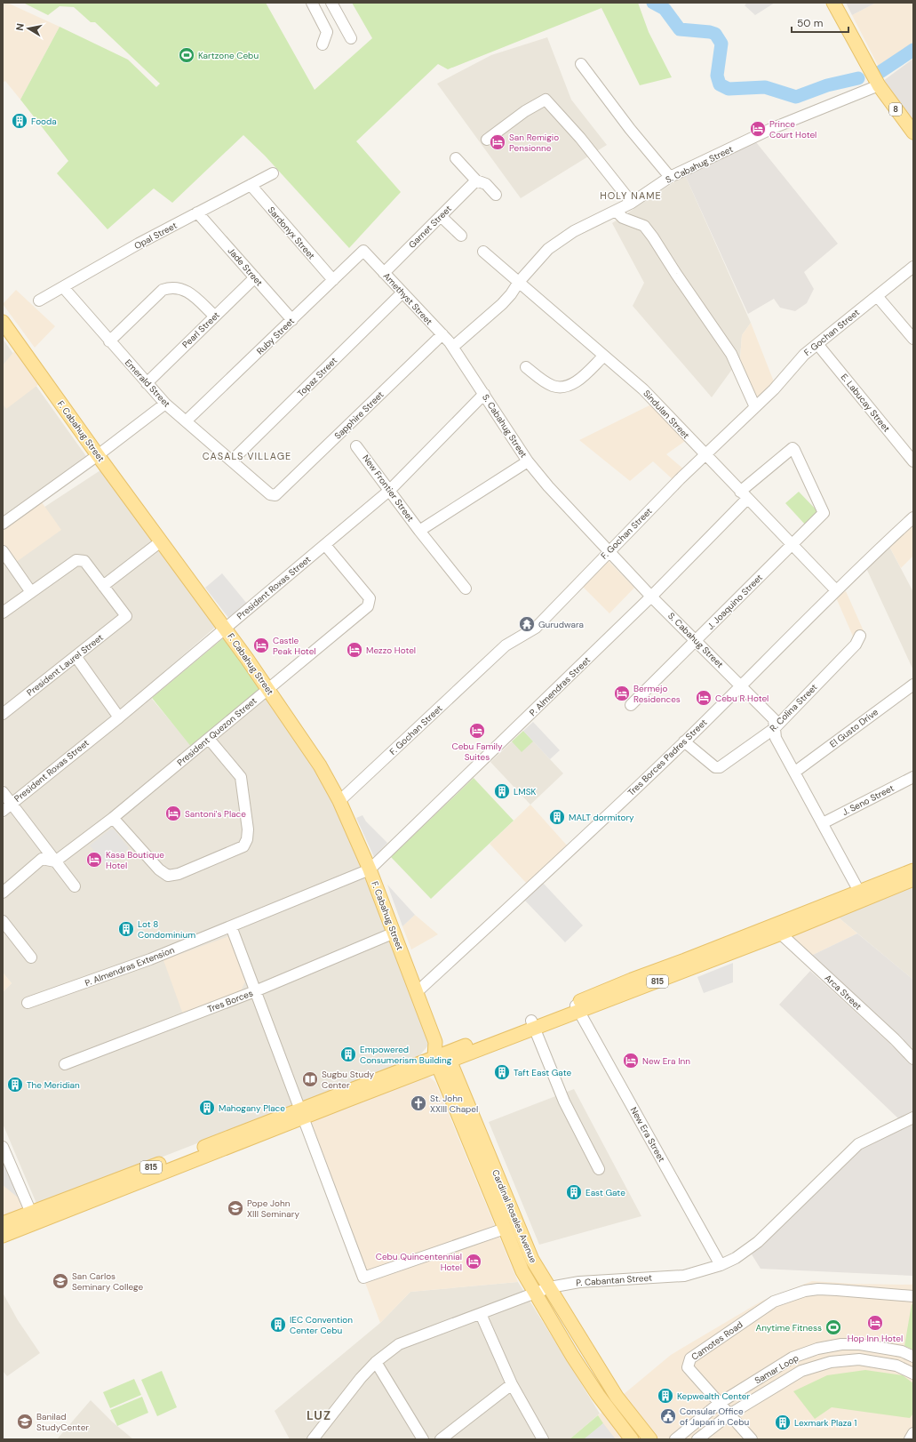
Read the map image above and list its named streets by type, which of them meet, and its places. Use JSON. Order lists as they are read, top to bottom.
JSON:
{
  "streets": {
    "main road": [
      "8",
      "F. Cabahug Street",
      "815",
      "Cardinal Rosales Avenue"
    ],
    "street": [
      "S. Cabahug Street",
      "Garnet Street",
      "Sardonyx Street",
      "Opal Street",
      "Jade Street",
      "Amethyst Street",
      "Pearl Street",
      "F. Gochan Street",
      "Ruby Street",
      "Topaz Street",
      "Emerald Street",
      "E. Labucay Street",
      "Sindulan Street",
      "Sapphire Street",
      "New Frontier Street",
      "President Roxas Street",
      "J. Joaquino Street",
      "President Laurel Street",
      "P. Almendras Street",
      "R. Colina Street",
      "El Gusto Drive",
      "President Quezon Street",
      "Tres Borces Padres Street",
      "J. Seno Street",
      "P. Almendras Extension",
      "Arca Street",
      "Tres Borces",
      "New Era Street",
      "P. Cabantan Street",
      "Camotes Road",
      "Samar Loop"
    ]
  },
  "crossings": [
    ["8", "S. Cabahug Street"],
    ["S. Cabahug Street", "Amethyst Street"],
    ["S. Cabahug Street", "F. Gochan Street"],
    ["S. Cabahug Street", "Sindulan Street"],
    ["S. Cabahug Street", "President Roxas Street"],
    ["S. Cabahug Street", "J. Joaquino Street"],
    ["S. Cabahug Street", "P. Almendras Street"],
    ["S. Cabahug Street", "R. Colina Street"],
    ["S. Cabahug Street", "El Gusto Drive"],
    ["S. Cabahug Street", "Tres Borces Padres Street"],
    ["S. Cabahug Street", "J. Seno Street"],
    ["S. Cabahug Street", "815"],
    ["Garnet Street", "Amethyst Street"],
    ["Sardonyx Street", "Opal Street"],
    ["Sardonyx Street", "Ruby Street"],
    ["Opal Street", "Jade Street"],
    ["Opal Street", "Emerald Street"],
    ["Jade Street", "Pearl Street"],
    ["Jade Street", "Ruby Street"],
    ["Amethyst Street", "Ruby Street"],
    ["Amethyst Street", "Topaz Street"],
    ["Amethyst Street", "Sapphire Street"],
    ["Pearl Street", "Emerald Street"],
    ["F. Gochan Street", "E. Labucay Street"],
    ["F. Gochan Street", "Sindulan Street"],
    ["F. Gochan Street", "F. Cabahug Street"],
    ["Ruby Street", "Emerald Street"],
    ["Topaz Street", "Emerald Street"],
    ["Emerald Street", "Sapphire Street"],
    ["Sindulan Street", "J. Joaquino Street"],
    ["Sindulan Street", "P. Almendras Street"],
    ["Sindulan Street", "Tres Borces Padres Street"],
    ["F. Cabahug Street", "President Roxas Street"],
    ["F. Cabahug Street", "P. Almendras Street"],
    ["F. Cabahug Street", "President Quezon Street"],
    ["F. Cabahug Street", "Tres Borces Padres Street"],
    ["F. Cabahug Street", "P. Almendras Extension"],
    ["F. Cabahug Street", "815"],
    ["F. Cabahug Street", "Tres Borces"],
    ["F. Cabahug Street", "Cardinal Rosales Avenue"],
    ["New Frontier Street", "President Roxas Street"],
    ["President Roxas Street", "President Quezon Street"],
    ["J. Joaquino Street", "P. Almendras Street"],
    ["P. Almendras Street", "P. Almendras Extension"],
    ["R. Colina Street", "Tres Borces Padres Street"],
    ["815", "Arca Street"],
    ["815", "New Era Street"],
    ["815", "Cardinal Rosales Avenue"],
    ["New Era Street", "P. Cabantan Street"],
    ["Cardinal Rosales Avenue", "P. Cabantan Street"],
    ["Camotes Road", "Samar Loop"]
  ],
  "districts": ["HOLY NAME", "CASALS VILLAGE", "LUZ"],
  "places": {
    "sports": ["Kartzone Cebu", "Anytime Fitness"],
    "building": [
      "Fooda",
      "LMSK",
      "MALT dormitory",
      "Lot 8 Condominium",
      "Empowered Consumerism Building",
      "Taft East Gate",
      "The Meridian",
      "Mahogany Place",
      "East Gate",
      "IEC Convention Center Cebu",
      "Kepwealth Center",
      "Lexmark Plaza 1"
    ],
    "hotel": [
      "Prince Court Hotel",
      "San Remigio Pensionne",
      "Castle Peak Hotel",
      "Mezzo Hotel",
      "Bermejo Residences",
      "Cebu R Hotel",
      "Cebu Family Suites",
      "Santoni's Place",
      "Kasa Boutique Hotel",
      "New Era Inn",
      "Cebu Quincentennial Hotel",
      "Hop Inn Hotel"
    ],
    "temple": ["Gurudwara"],
    "library": ["Sugbu Study Center"],
    "church": ["St. John XXIII Chapel"],
    "school or university": ["Pope John XIII Seminary", "San Carlos Seminary College", "Banilad StudyCenter"],
    "public building": ["Consular Office of Japan in Cebu"]
  },
  "scale_bar": "50 m",
  "north": "left"
}
